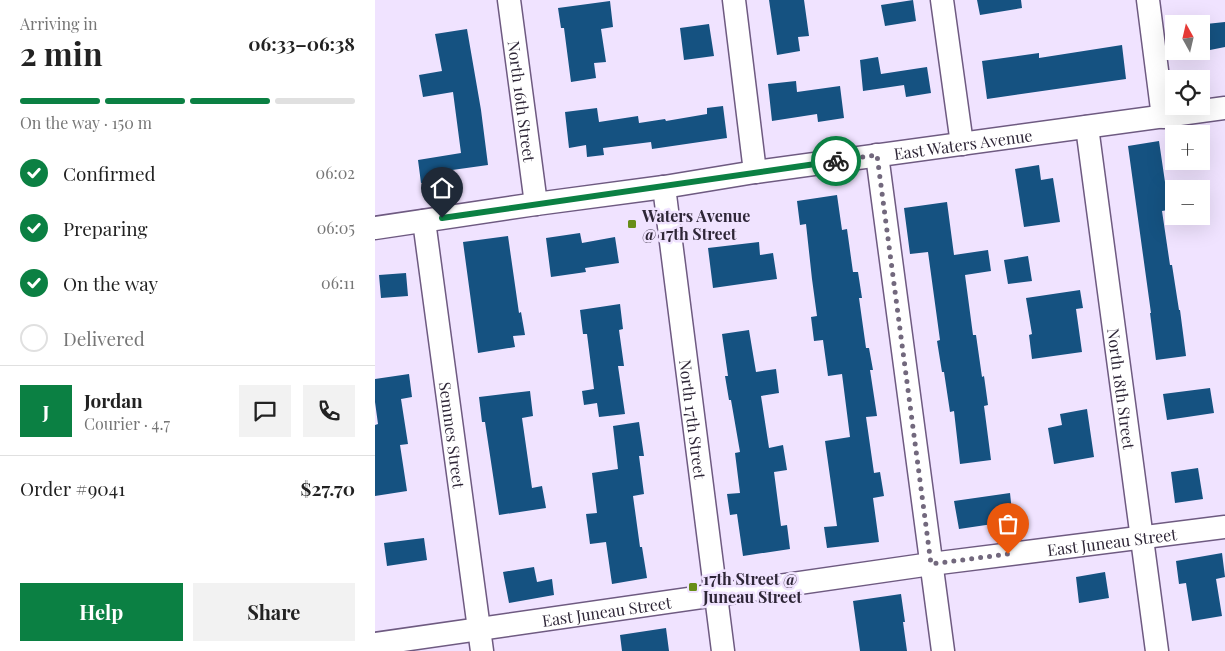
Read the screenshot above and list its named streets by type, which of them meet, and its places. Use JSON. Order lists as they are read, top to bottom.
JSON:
{
  "streets": {
    "street": [
      "North 16th Street",
      "East Waters Avenue",
      "North 18th Street",
      "North 17th Street",
      "Semmes Street",
      "East Juneau Street"
    ]
  },
  "crossings": [
    ["North 16th Street", "East Waters Avenue"],
    ["East Waters Avenue", "North 18th Street"],
    ["East Waters Avenue", "North 17th Street"],
    ["East Waters Avenue", "Semmes Street"],
    ["North 18th Street", "East Juneau Street"],
    ["North 17th Street", "East Juneau Street"],
    ["Semmes Street", "East Juneau Street"]
  ],
  "places": {
    "transit": ["Waters Avenue @ 17th Street", "17th Street @ Juneau Street"]
  },
  "north": "top",
  "page": {
    "heading": ["2 min", "Arriving in", "06:33–06:38"],
    "panel": [
      "Jordan",
      "Courier · 4.7",
      "Order #9041",
      "$27.70"
    ],
    "map_buttons": ["+", "−"],
    "bar": "On the way · 150 m",
    "list": [
      ["Confirmed", "06:02"],
      ["Preparing", "06:05"],
      ["On the way", "06:11"],
      "Delivered"
    ],
    "round": "J",
    "buttons": ["Help", "Share"]
  }
}
